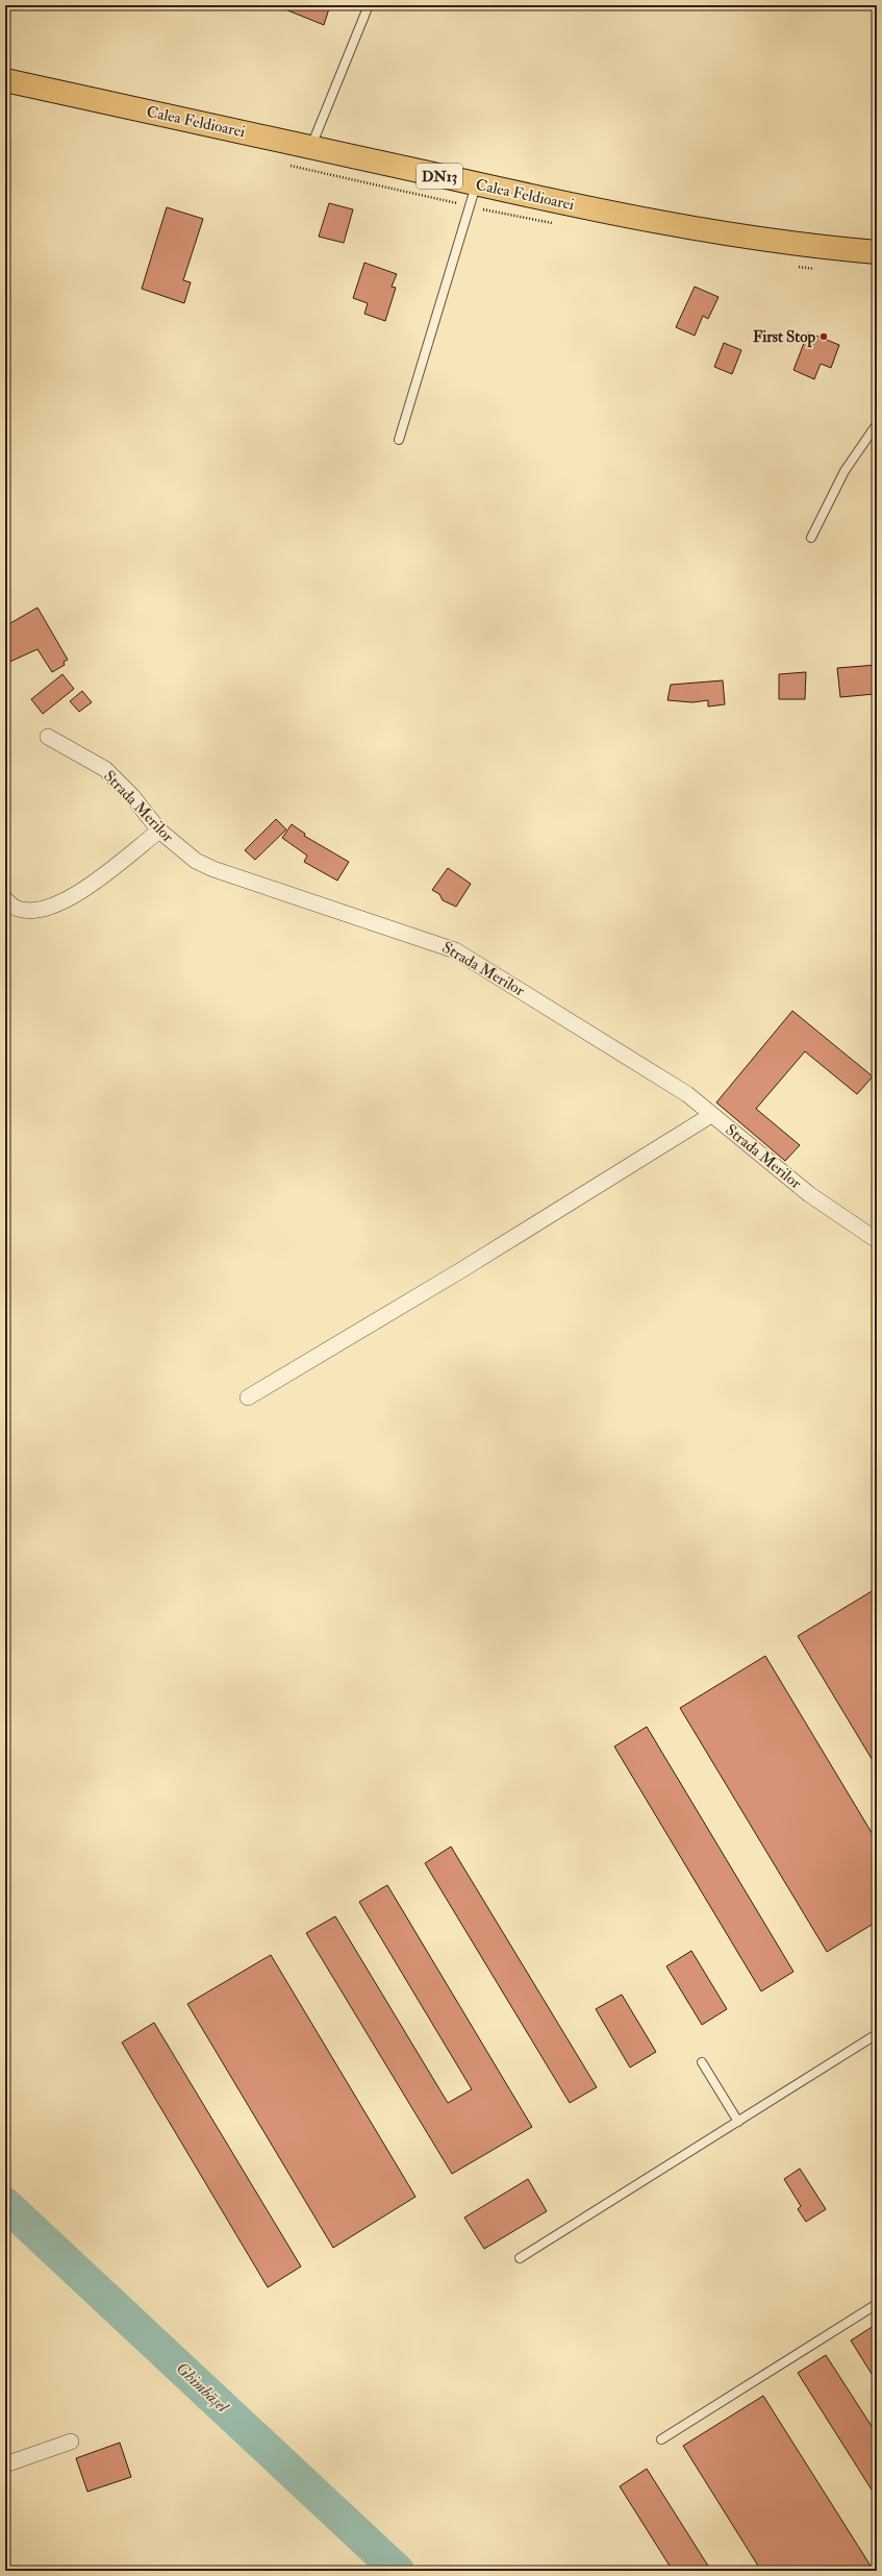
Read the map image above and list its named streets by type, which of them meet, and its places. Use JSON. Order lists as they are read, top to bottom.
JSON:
{
  "streets": {
    "highway": ["Calea Feldioarei", "DN13"],
    "street": ["Strada Merilor"]
  },
  "water": ["Ghimbășel"],
  "places": ["First Stop"]
}
